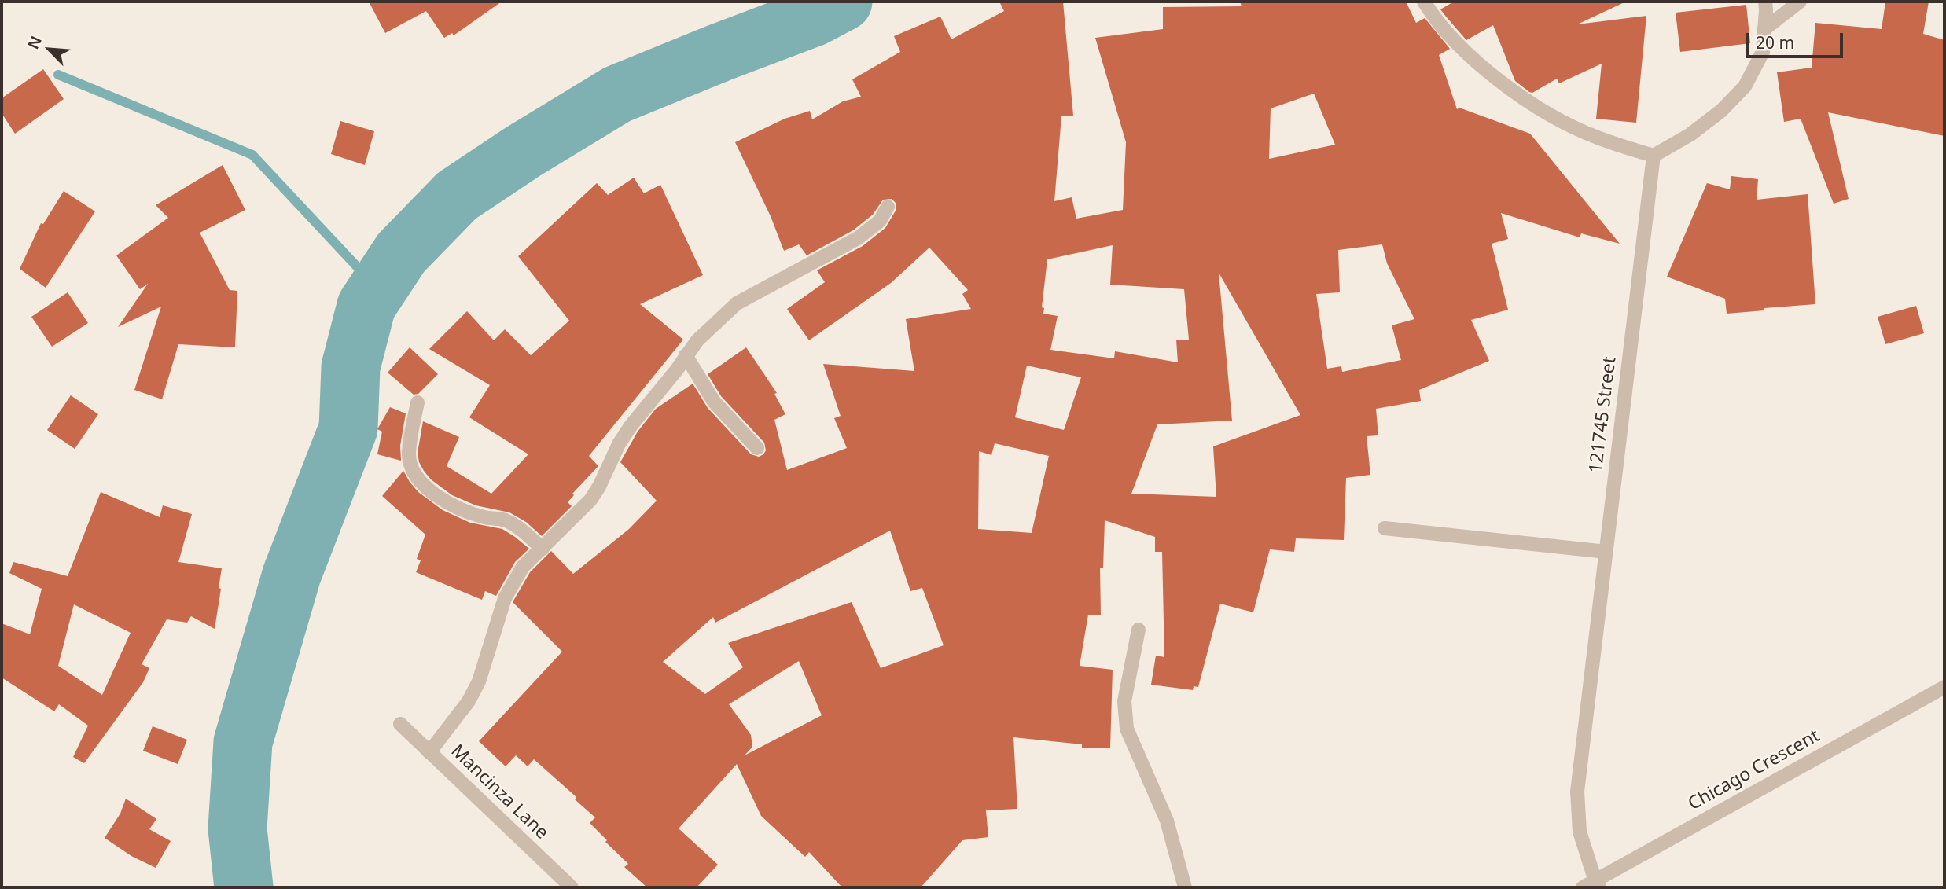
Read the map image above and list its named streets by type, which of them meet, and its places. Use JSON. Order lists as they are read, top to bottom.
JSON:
{
  "streets": {
    "street": ["121745 Street", "Chicago Crescent", "Mancinza Lane"]
  },
  "crossings": [
    ["121745 Street", "Chicago Crescent"]
  ],
  "scale_bar": "20 m",
  "north": "top left"
}
